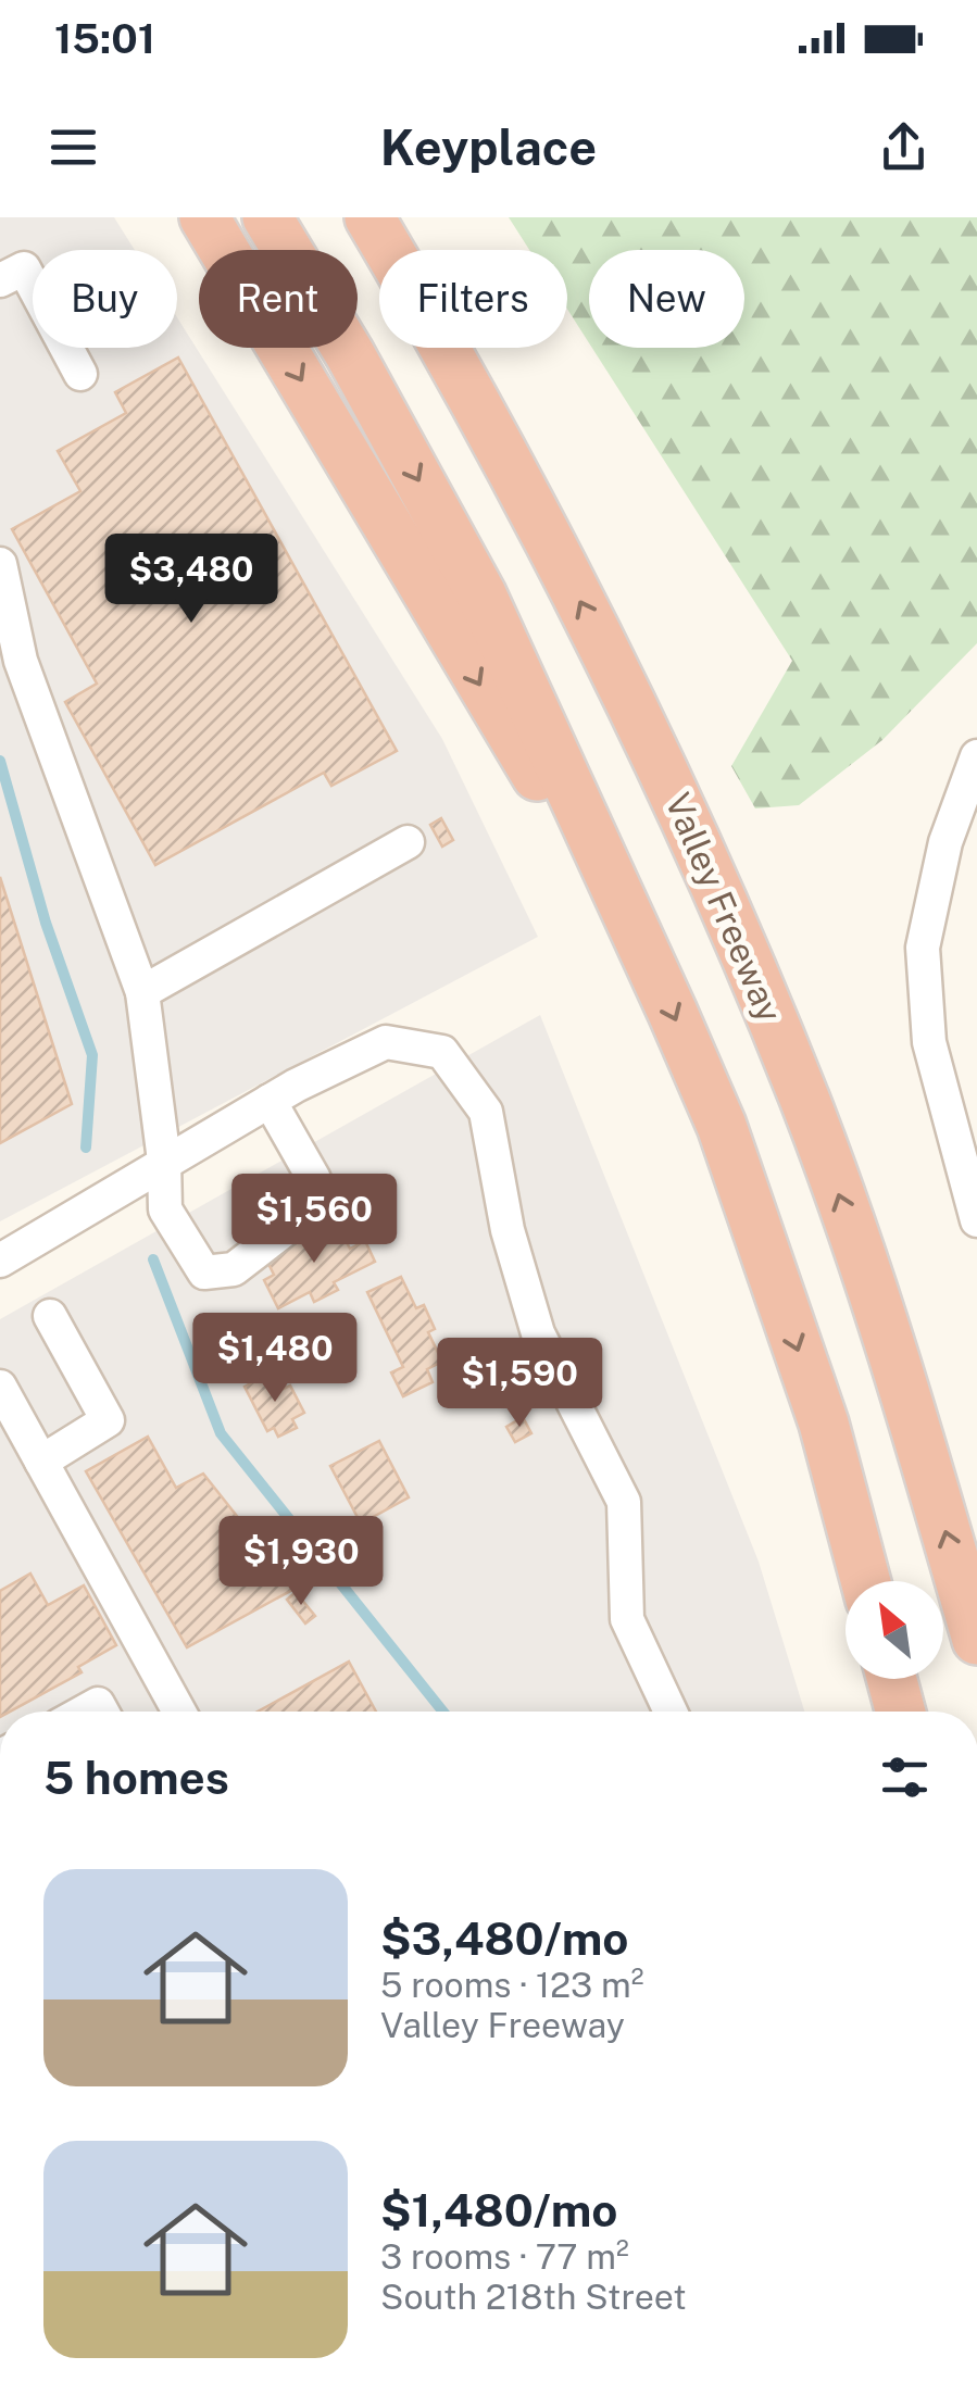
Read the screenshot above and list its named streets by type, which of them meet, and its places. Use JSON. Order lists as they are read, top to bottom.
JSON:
{
  "streets": {
    "highway": ["Valley Freeway"]
  },
  "north": "top left",
  "page": {
    "status": "15:01",
    "header": "Keyplace",
    "chip": [
      "Buy",
      "Rent",
      "Filters",
      "New"
    ],
    "price": [
      "$3,480",
      "$1,560",
      "$1,480",
      "$1,590",
      "$1,930"
    ],
    "heading": "5 homes",
    "list": [
      {
        "name": "$3,480/mo",
        "note": "5 rooms · 123 m² · Valley Freeway"
      },
      {
        "name": "$1,480/mo",
        "note": "3 rooms · 77 m² · South 218th Street"
      }
    ]
  }
}
